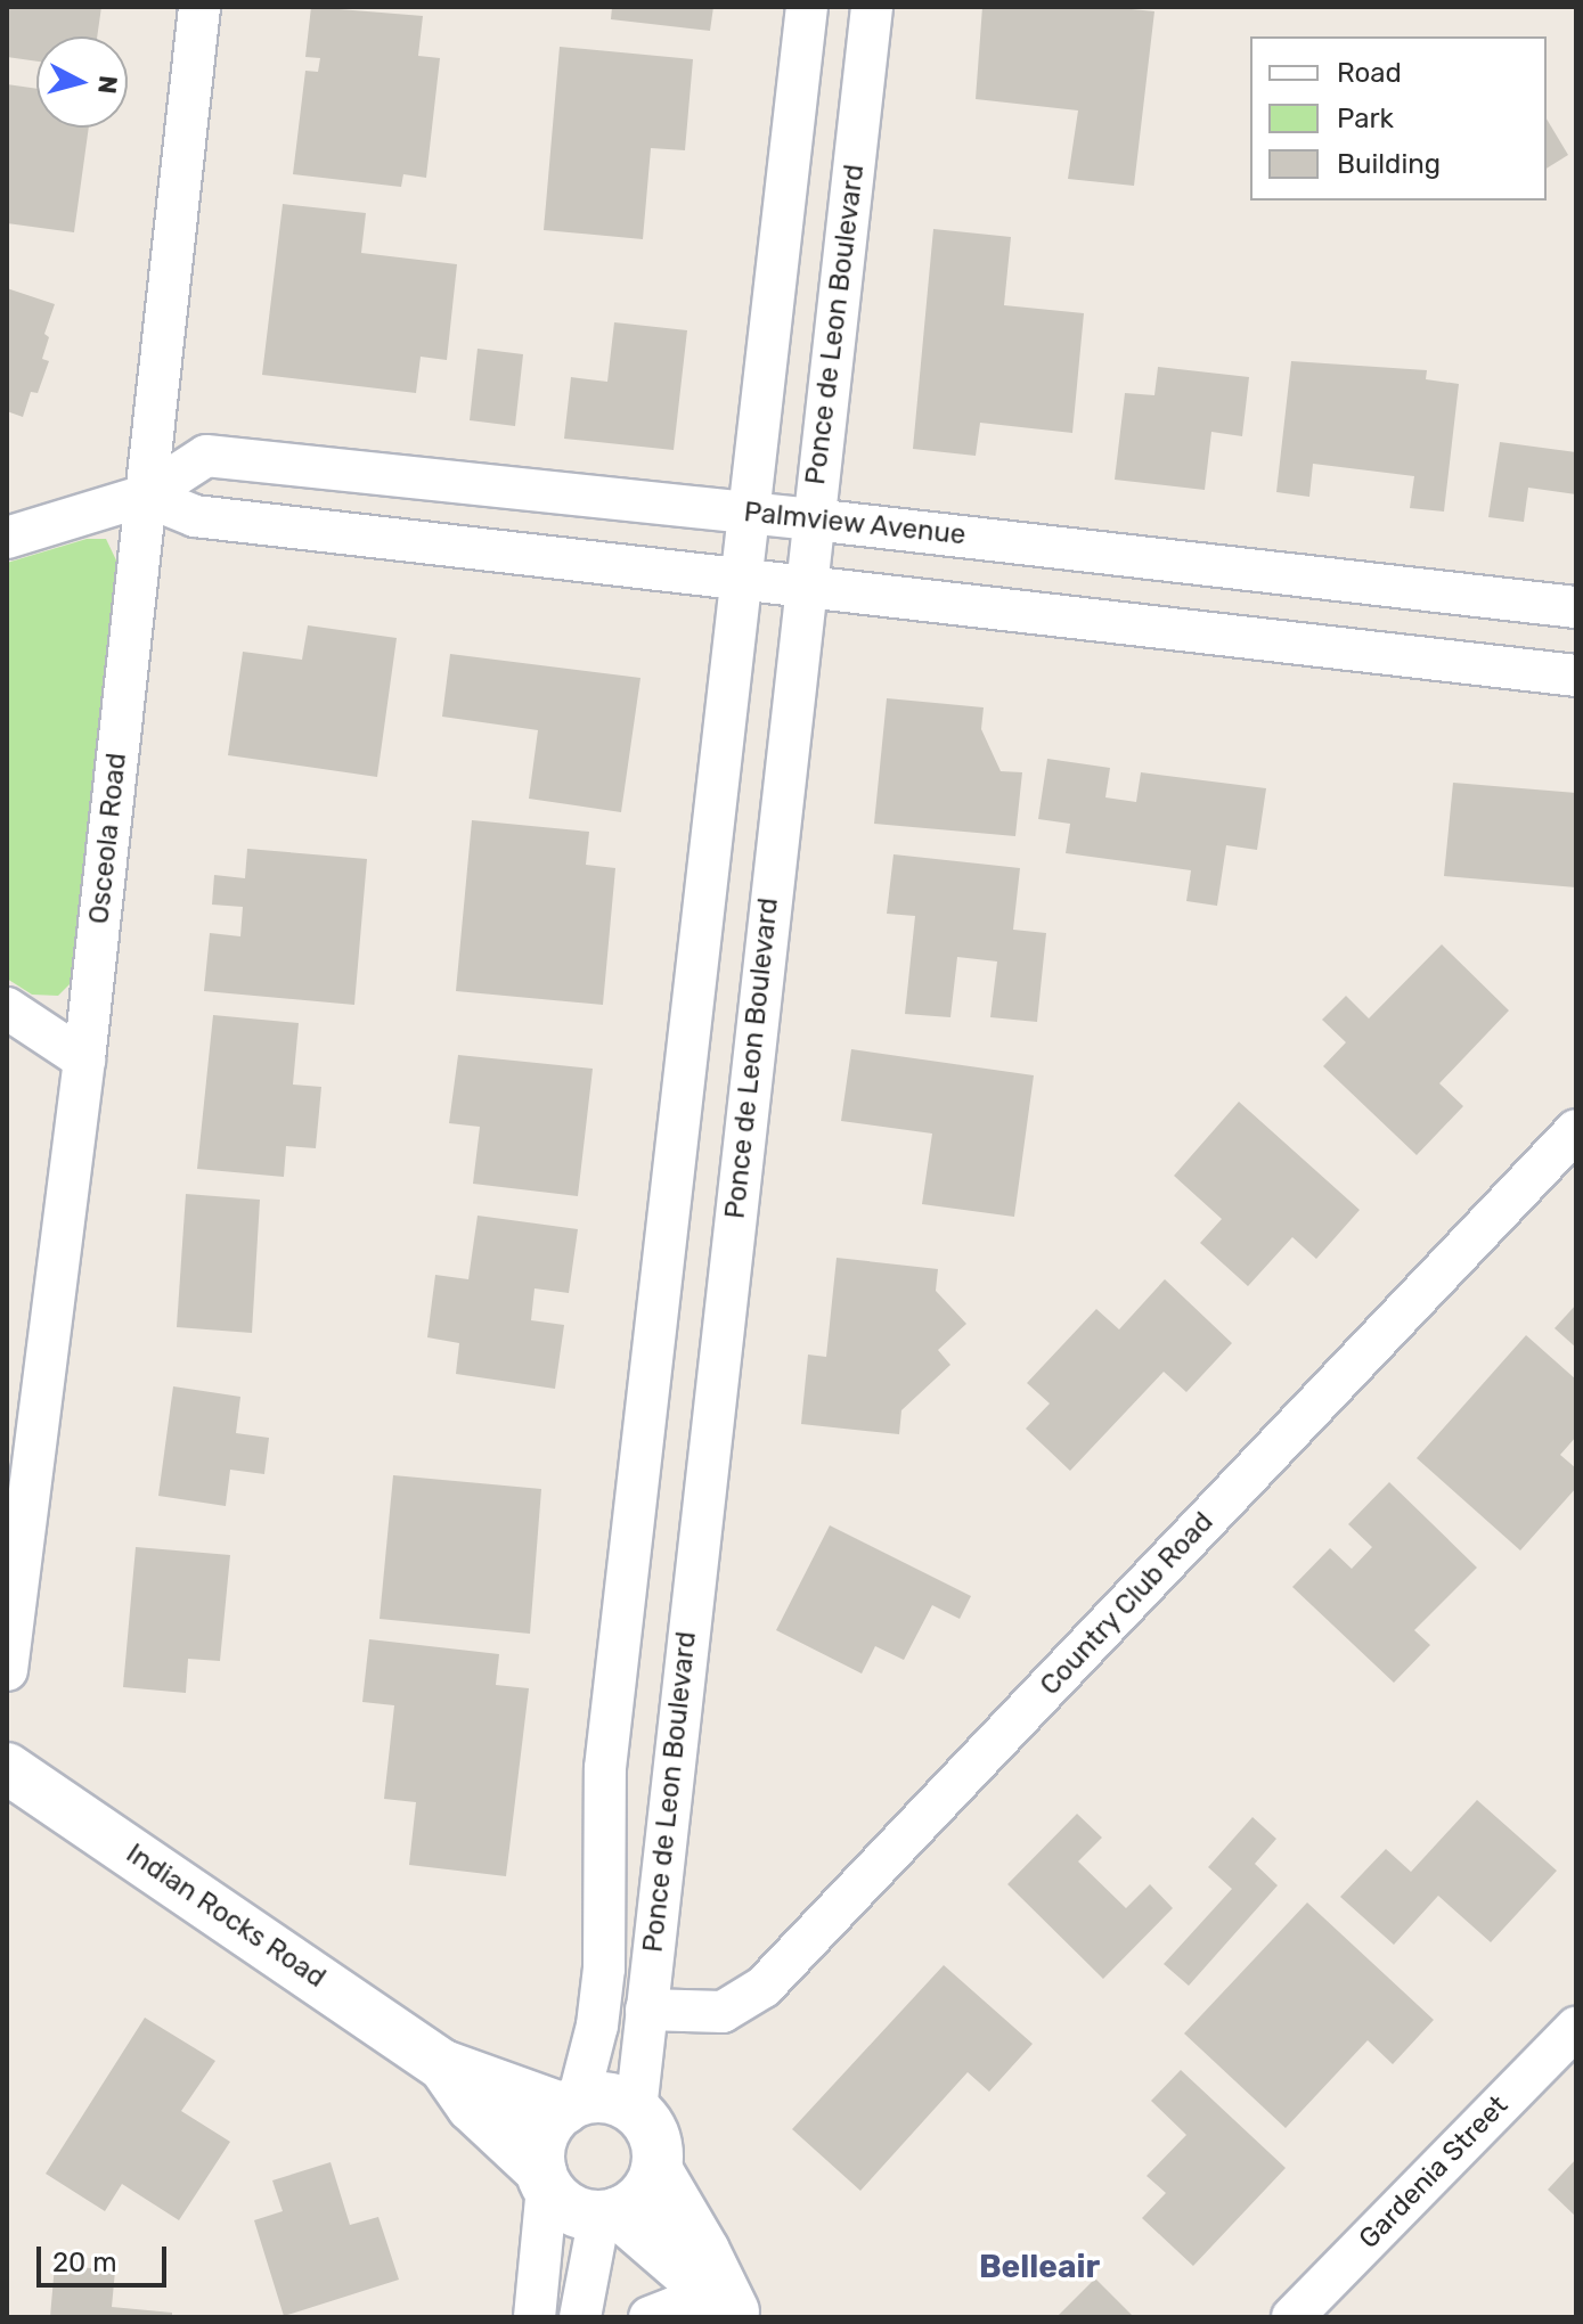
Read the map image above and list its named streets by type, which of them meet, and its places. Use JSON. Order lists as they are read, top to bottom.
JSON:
{
  "streets": {
    "street": [
      "Ponce de Leon Boulevard",
      "Palmview Avenue",
      "Osceola Road",
      "Country Club Road",
      "Indian Rocks Road",
      "Gardenia Street"
    ]
  },
  "crossings": [
    ["Ponce de Leon Boulevard", "Palmview Avenue"],
    ["Ponce de Leon Boulevard", "Country Club Road"],
    ["Ponce de Leon Boulevard", "Indian Rocks Road"],
    ["Palmview Avenue", "Osceola Road"]
  ],
  "districts": ["Belleair"],
  "legend": ["Road", "Park", "Building"],
  "scale_bar": "20 m",
  "north": "right"
}
